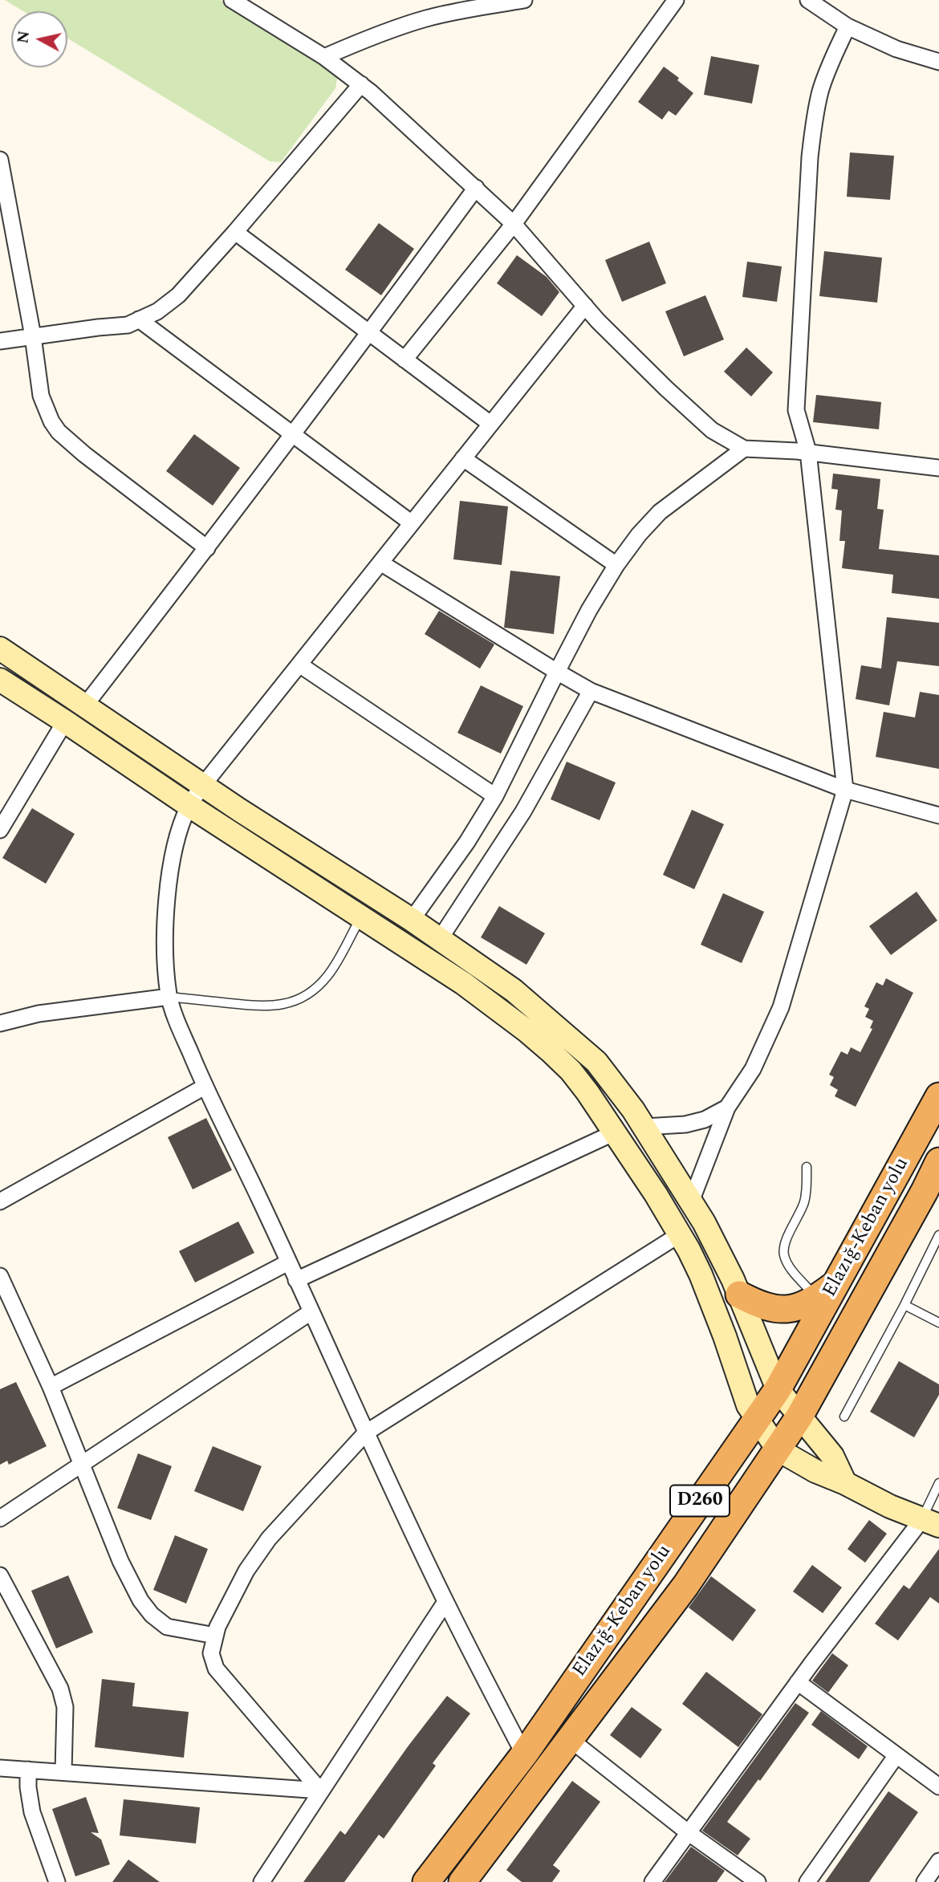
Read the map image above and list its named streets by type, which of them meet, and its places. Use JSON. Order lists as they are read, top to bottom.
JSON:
{
  "streets": {
    "highway": ["Elazığ-Keban yolu", "D260"]
  },
  "north": "left"
}
